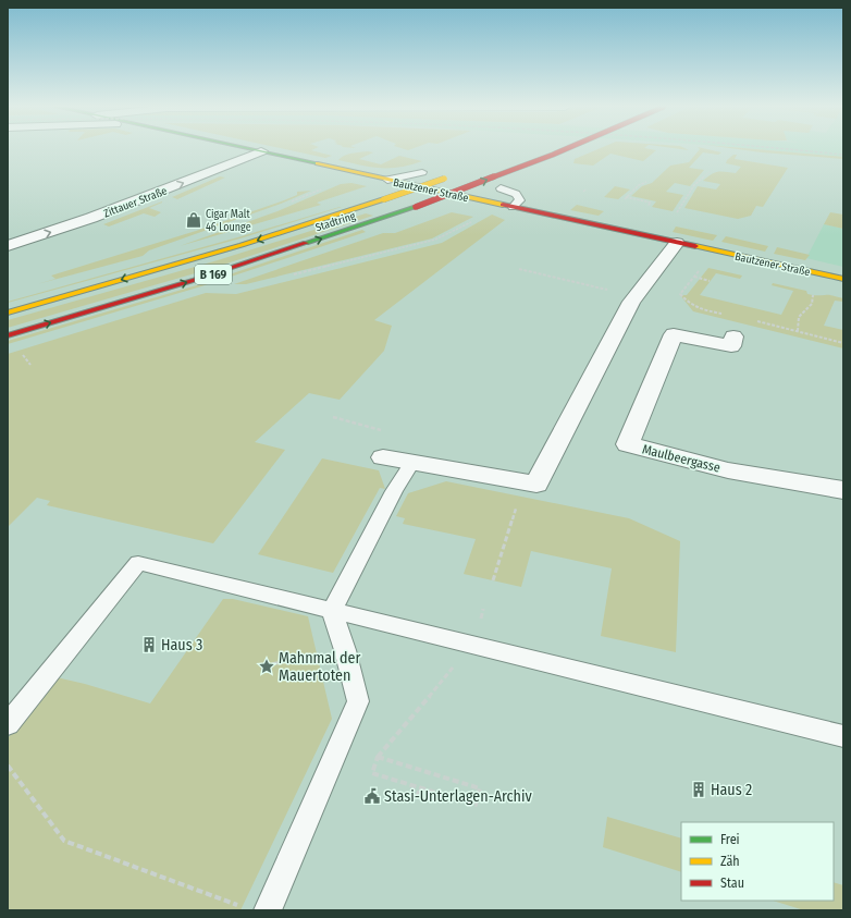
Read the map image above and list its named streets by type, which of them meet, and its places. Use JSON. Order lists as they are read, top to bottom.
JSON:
{
  "streets": {
    "main road": ["Bautzener Straße", "Stadtring", "B 169"],
    "street": ["Zittauer Straße", "Maulbeergasse"]
  },
  "crossings": [
    ["Bautzener Straße", "Zittauer Straße"]
  ],
  "one_way": ["Zittauer Straße"],
  "places": {
    "shop": ["Cigar Malt 46 Lounge"],
    "building": ["Haus 3", "Haus 2"],
    "place": ["Mahnmal der Mauertoten"],
    "public building": ["Stasi-Unterlagen-Archiv"]
  },
  "legend": ["Frei", "Zäh", "Stau"]
}
